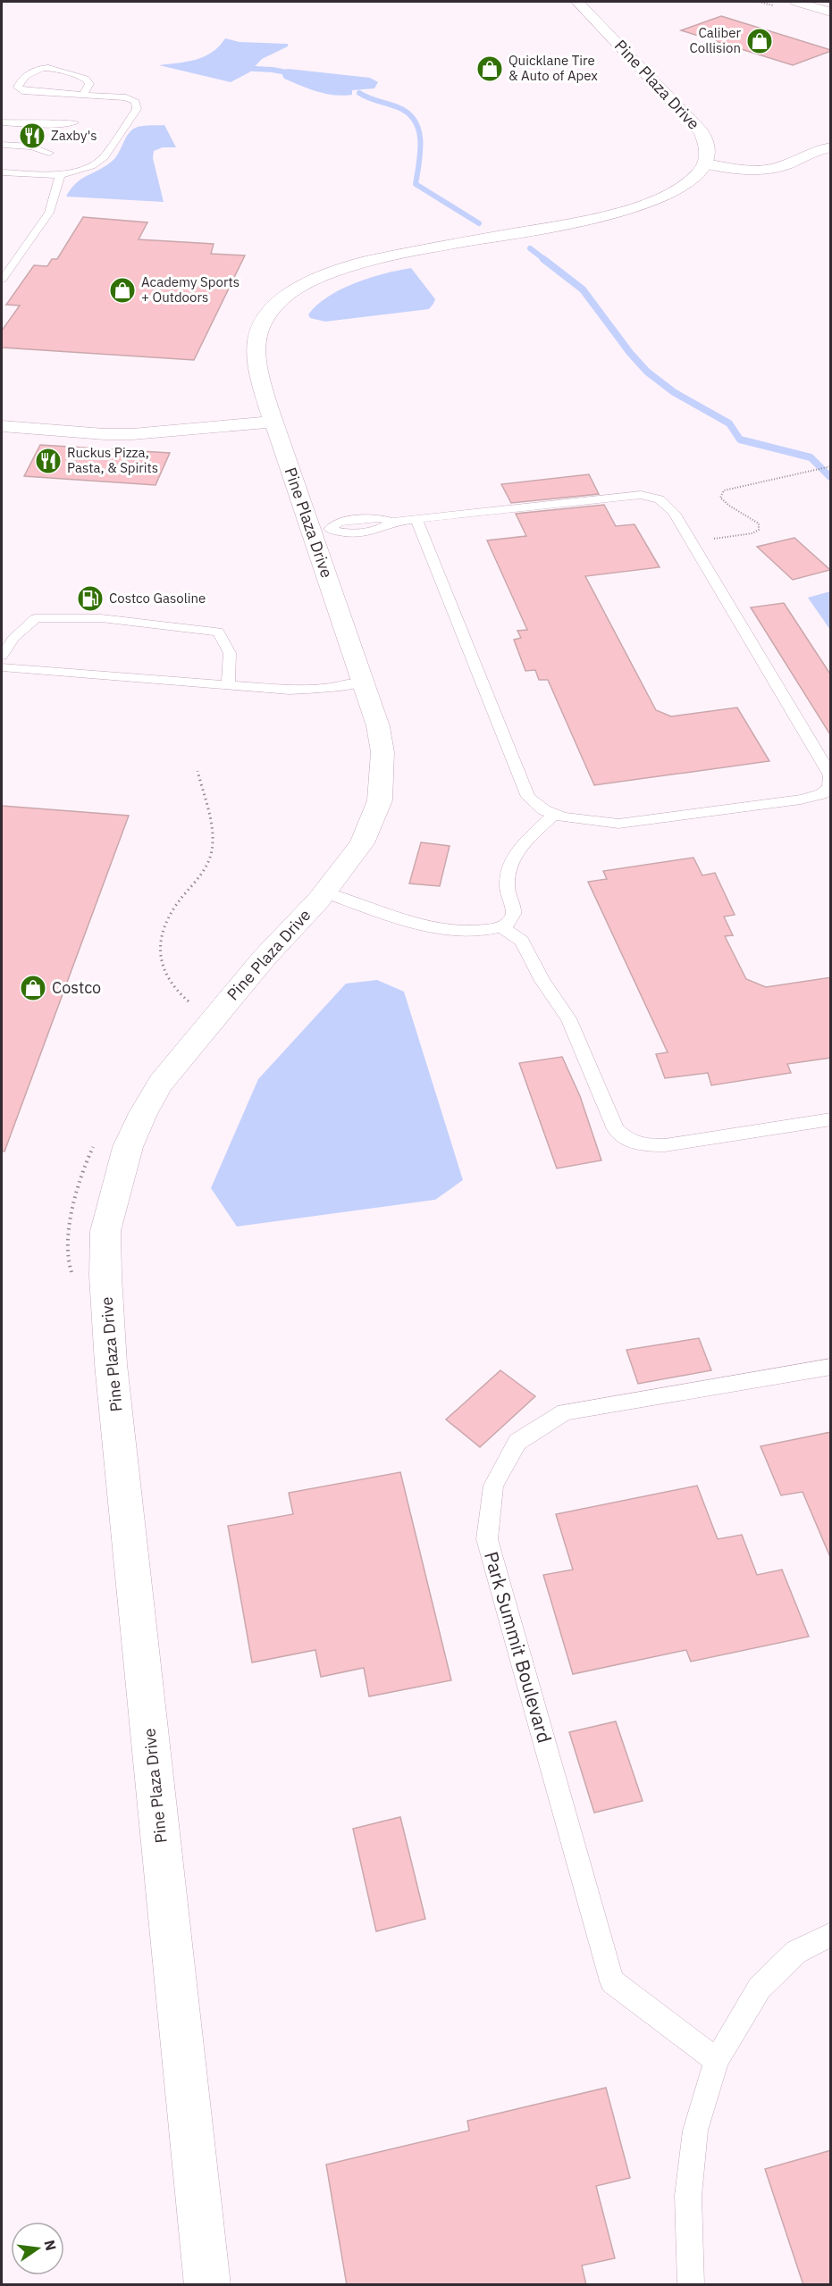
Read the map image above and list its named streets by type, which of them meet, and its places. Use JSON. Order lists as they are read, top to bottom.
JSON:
{
  "streets": {
    "street": ["Pine Plaza Drive"],
    "lane": ["Park Summit Boulevard"]
  },
  "places": {
    "shop": [
      "Caliber Collision",
      "Quicklane Tire & Auto of Apex",
      "Academy Sports + Outdoors",
      "Costco"
    ],
    "restaurant": ["Zaxby's", "Ruckus Pizza, Pasta, & Spirits"],
    "fuel station": ["Costco Gasoline"]
  },
  "north": "right"
}
